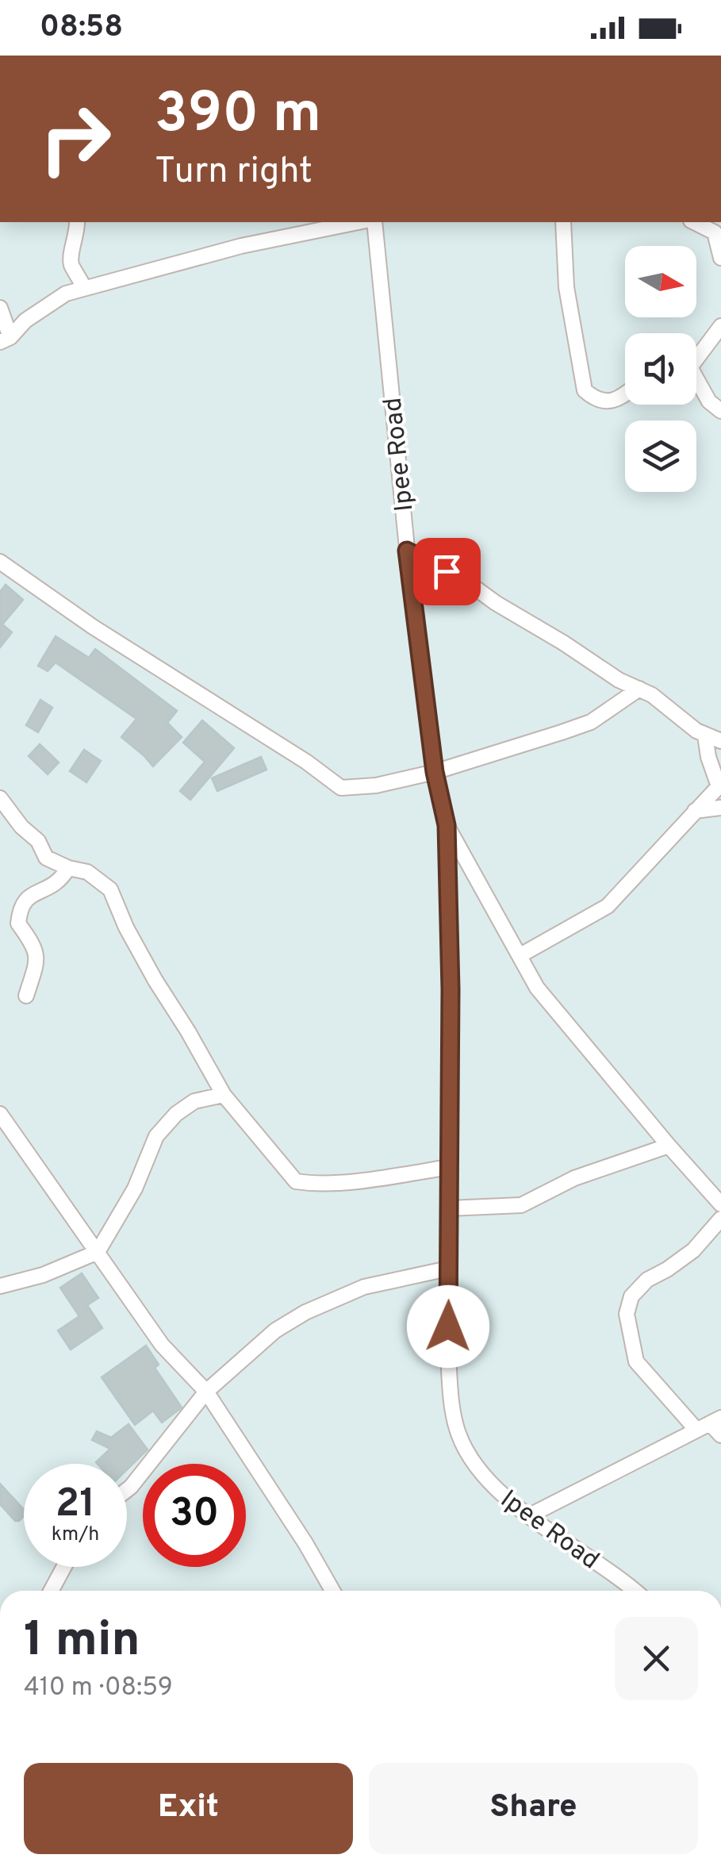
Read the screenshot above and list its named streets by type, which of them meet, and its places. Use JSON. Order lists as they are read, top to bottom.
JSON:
{
  "streets": {
    "street": ["Ipee Road"]
  },
  "north": "right",
  "page": {
    "status": "08:58",
    "turn": ["390 m", "Turn right"],
    "speed": "21 km/h",
    "limit": "30",
    "heading": ["1 min", "410 m · 08:59"],
    "buttons": ["Exit", "Share"]
  }
}
